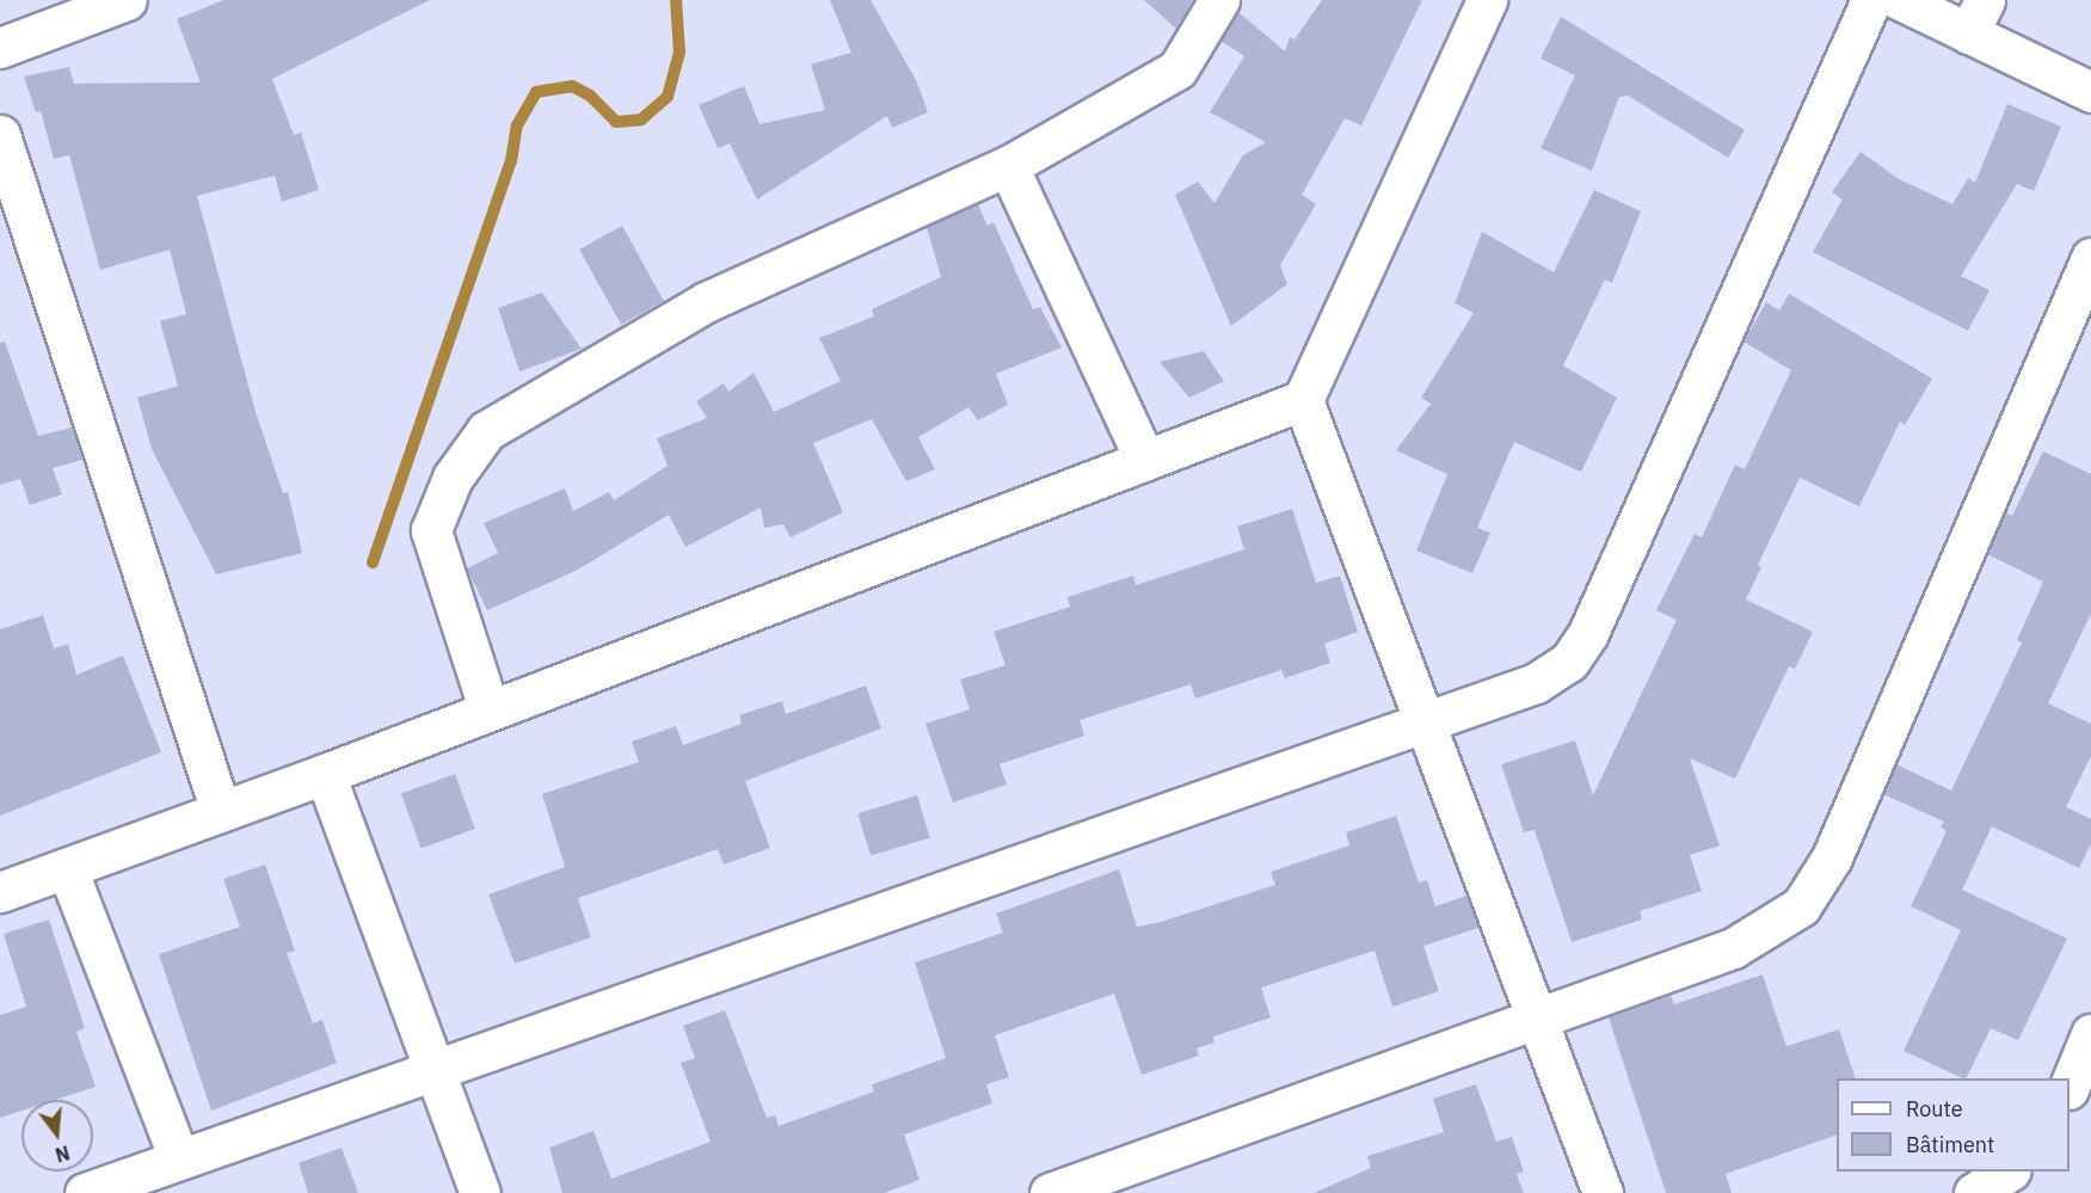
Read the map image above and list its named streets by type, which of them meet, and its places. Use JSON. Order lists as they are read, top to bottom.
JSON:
{
  "legend": ["Route", "Bâtiment"],
  "north": "bottom"
}
